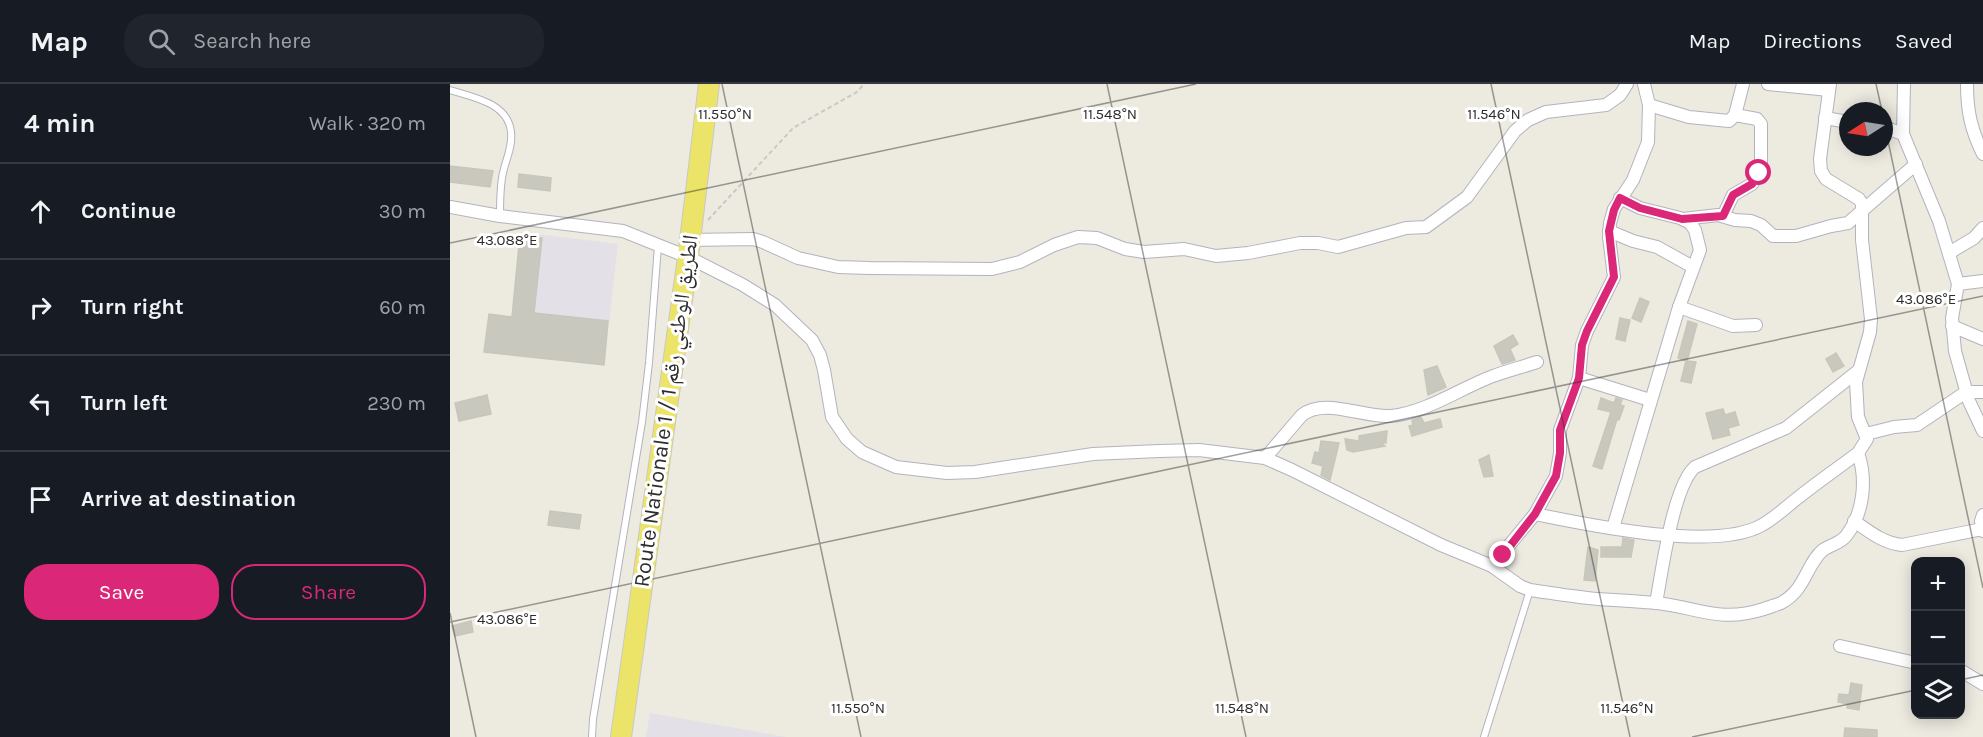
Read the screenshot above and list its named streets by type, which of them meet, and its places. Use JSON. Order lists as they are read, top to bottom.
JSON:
{
  "streets": {
    "main road": ["Route Nationale 1 / الطريق الوطني رقم 1"]
  },
  "north": "left",
  "page": {
    "header": "Map",
    "search": "Search here",
    "nav": ["Map", "Directions", "Saved"],
    "heading": ["4 min", "Walk · 320 m"],
    "list": [
      ["Continue", "30 m"],
      ["Turn right", "60 m"],
      ["Turn left", "230 m"],
      "Arrive at destination"
    ],
    "buttons": ["Save", "Share"],
    "map_buttons": ["+", "−"]
  },
  "coordinates": [
    "11.550°N",
    "11.548°N",
    "11.546°N",
    "43.088°E",
    "43.086°E"
  ]
}
